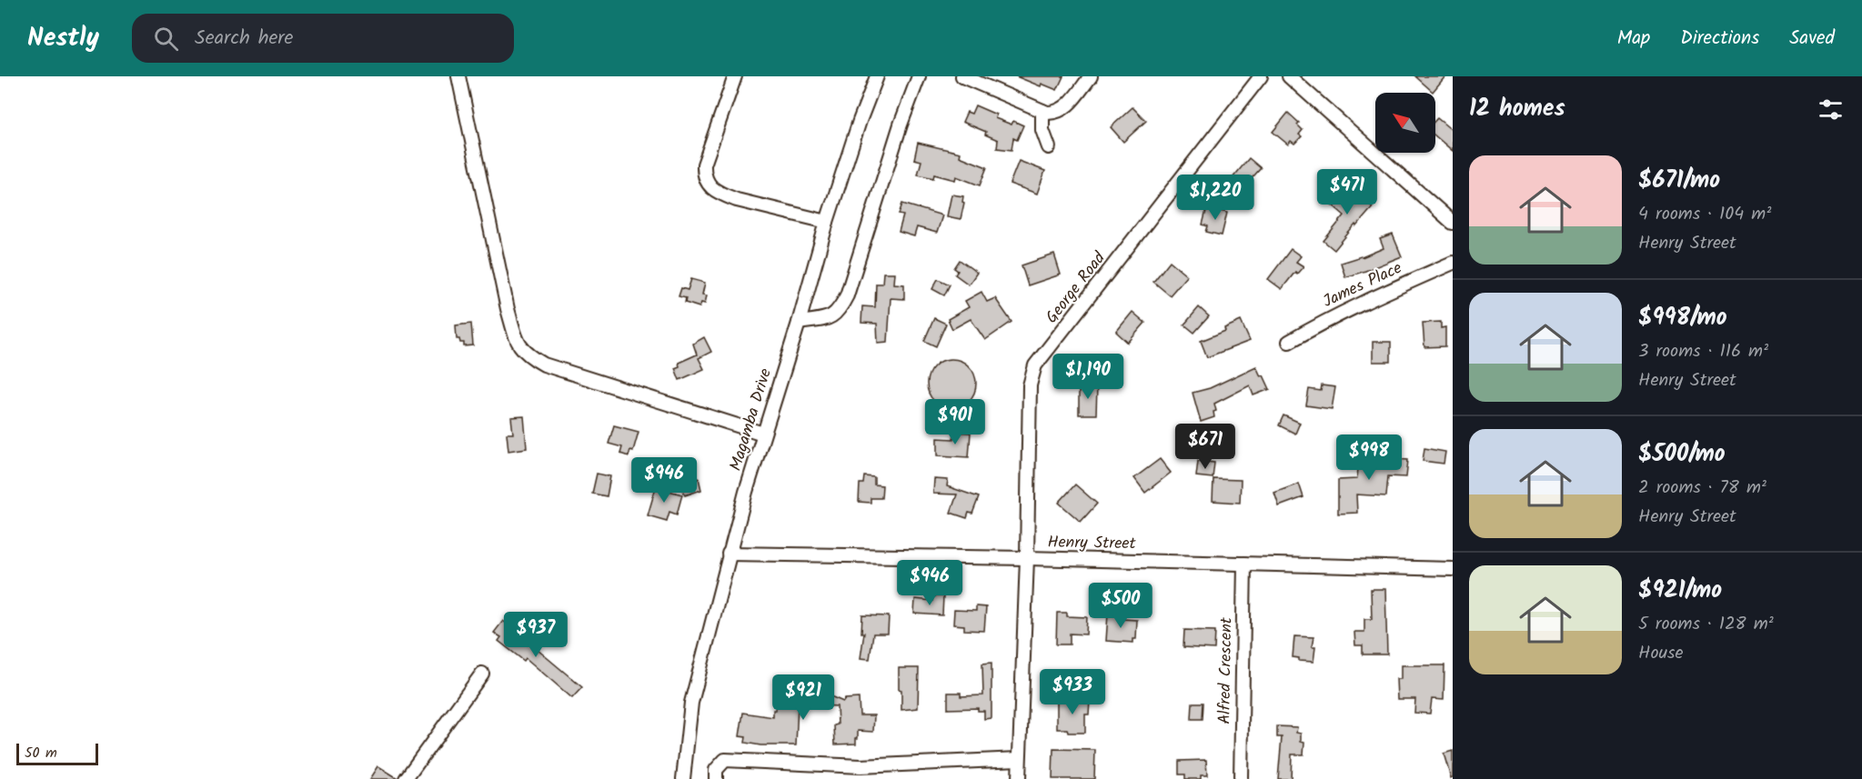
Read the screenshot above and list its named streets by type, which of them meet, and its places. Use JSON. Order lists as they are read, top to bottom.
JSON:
{
  "streets": {
    "street": [
      "James Place",
      "George Road",
      "Magamba Drive",
      "Henry Street",
      "Alfred Crescent"
    ]
  },
  "crossings": [
    ["George Road", "Henry Street"],
    ["Magamba Drive", "Henry Street"],
    ["Henry Street", "Alfred Crescent"]
  ],
  "scale_bar": "50 m",
  "north": "top left",
  "page": {
    "header": "Nestly",
    "search": "Search here",
    "nav": ["Map", "Directions", "Saved"],
    "heading": "12 homes",
    "list": [
      {
        "name": "$671/mo",
        "note": "4 rooms · 104 m² · Henry Street"
      },
      {
        "name": "$998/mo",
        "note": "3 rooms · 116 m² · Henry Street"
      },
      {
        "name": "$500/mo",
        "note": "2 rooms · 78 m² · Henry Street"
      },
      {
        "name": "$921/mo",
        "note": "5 rooms · 128 m² · House"
      }
    ],
    "price": [
      "$471",
      "$1,220",
      "$1,190",
      "$901",
      "$671",
      "$998",
      "$946",
      "$946",
      "$500",
      "$937",
      "$933",
      "$921"
    ],
    "scale": "50 m"
  }
}
